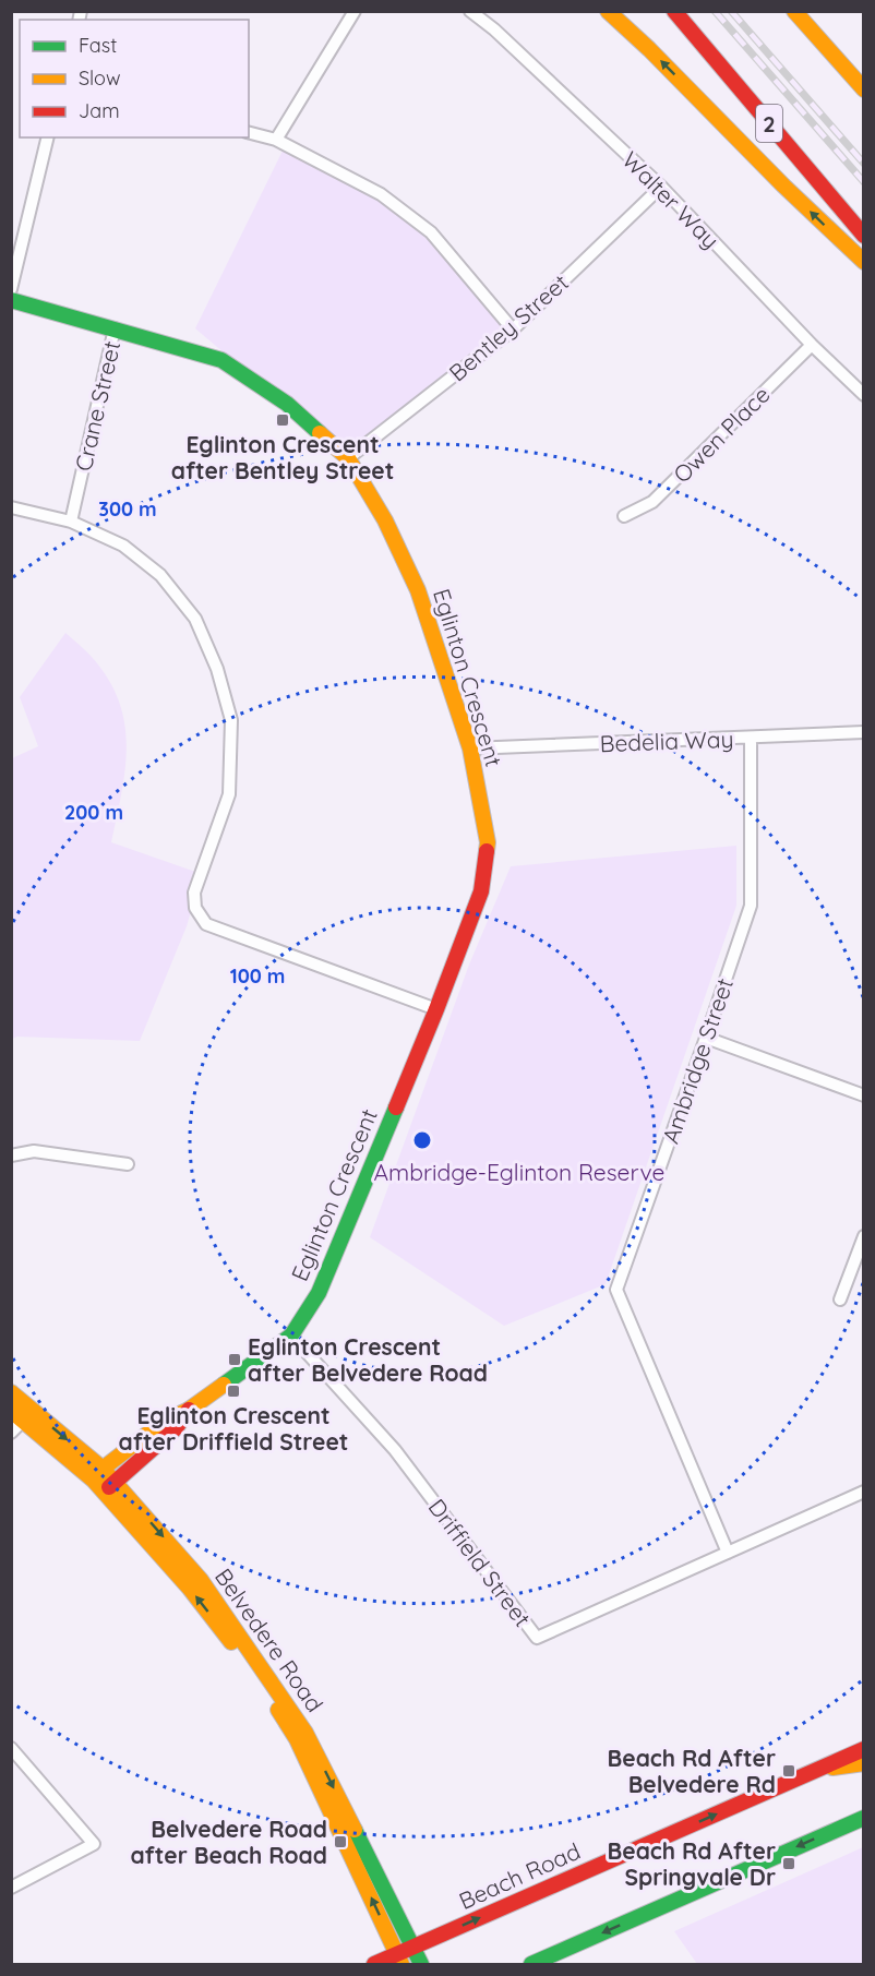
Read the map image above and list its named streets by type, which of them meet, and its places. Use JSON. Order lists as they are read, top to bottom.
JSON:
{
  "streets": {
    "main road": [
      "2",
      "Eglinton Crescent",
      "Belvedere Road",
      "Beach Road"
    ],
    "street": [
      "Walter Way",
      "Bentley Street",
      "Crane Street",
      "Owen Place",
      "Bedelia Way",
      "Ambridge Street",
      "Driffield Street"
    ]
  },
  "crossings": [
    ["Walter Way", "Bentley Street"],
    ["Walter Way", "Owen Place"],
    ["Bentley Street", "Eglinton Crescent"],
    ["Crane Street", "Eglinton Crescent"],
    ["Eglinton Crescent", "Bedelia Way"],
    ["Eglinton Crescent", "Driffield Street"],
    ["Eglinton Crescent", "Belvedere Road"],
    ["Bedelia Way", "Ambridge Street"],
    ["Ambridge Street", "Driffield Street"],
    ["Belvedere Road", "Beach Road"]
  ],
  "parks": ["Ambridge-Eglinton Reserve"],
  "places": {
    "transit": [
      "Eglinton Crescent after Bentley Street",
      "Eglinton Crescent after Belvedere Road",
      "Eglinton Crescent after Driffield Street",
      "Beach Rd After Belvedere Rd",
      "Belvedere Road after Beach Road",
      "Beach Rd After Springvale Dr"
    ]
  },
  "legend": ["Fast", "Slow", "Jam"],
  "rings": ["300 m", "200 m", "100 m"]
}
